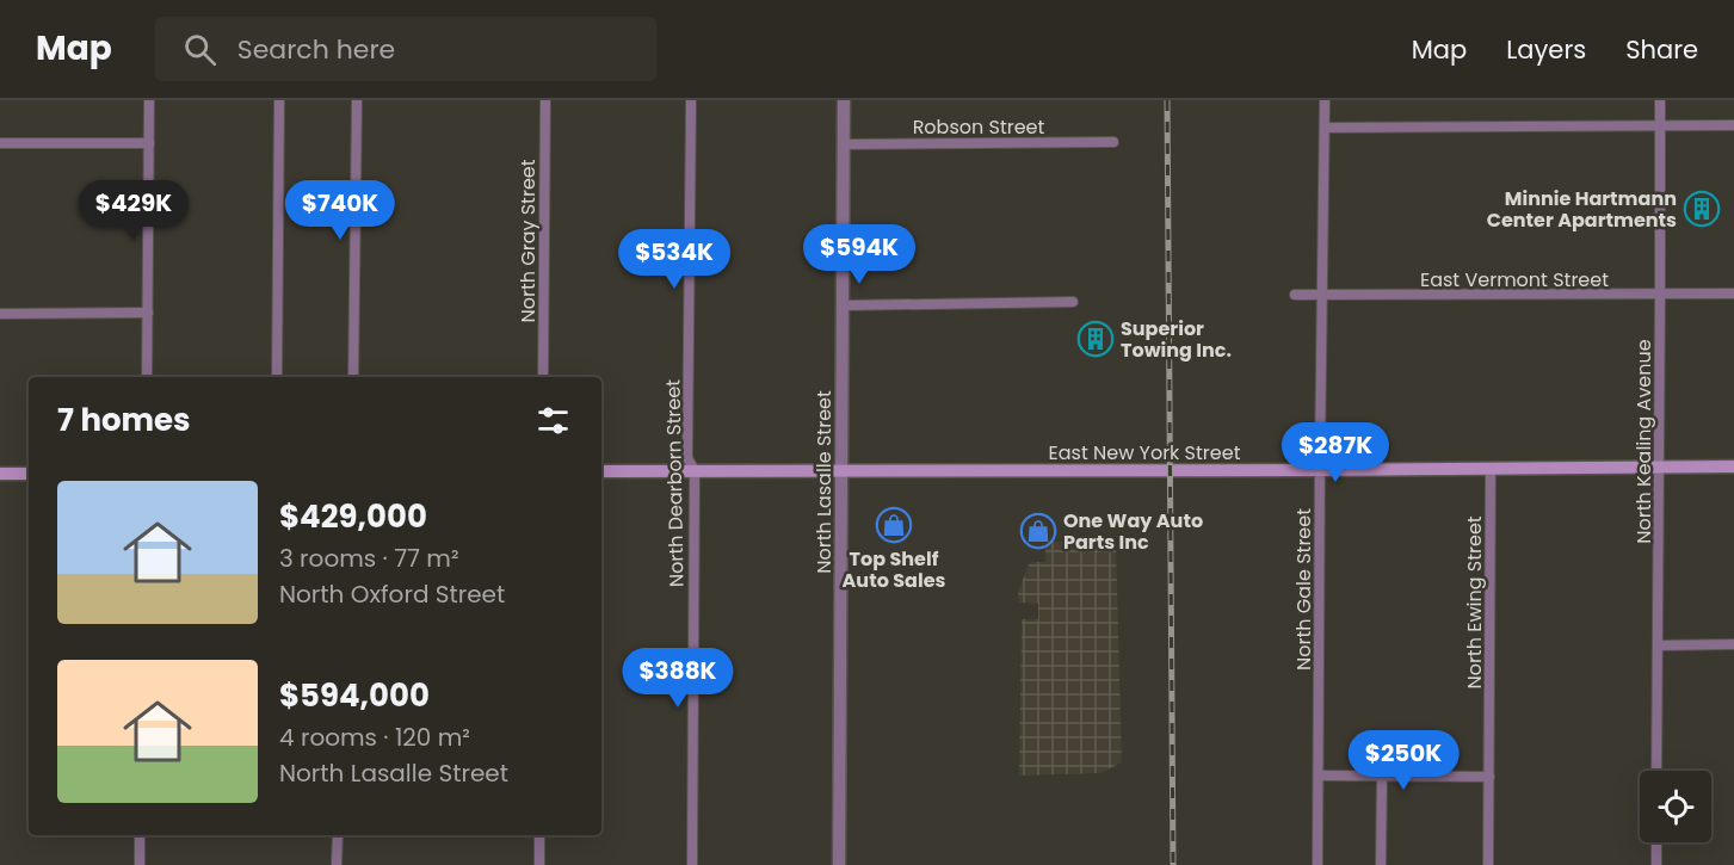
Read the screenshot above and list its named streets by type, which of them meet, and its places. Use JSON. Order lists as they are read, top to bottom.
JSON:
{
  "streets": {
    "main road": ["East New York Street"],
    "street": [
      "Robson Street",
      "North Gray Street",
      "East Vermont Street",
      "North Kealing Avenue",
      "North Lasalle Street",
      "North Dearborn Street",
      "North Gale Street",
      "North Ewing Street"
    ]
  },
  "crossings": [
    ["Robson Street", "North Lasalle Street"],
    ["East Vermont Street", "North Kealing Avenue"],
    ["East Vermont Street", "North Gale Street"],
    ["North Kealing Avenue", "East New York Street"],
    ["East New York Street", "North Lasalle Street"],
    ["East New York Street", "North Dearborn Street"],
    ["East New York Street", "North Gale Street"],
    ["East New York Street", "North Ewing Street"]
  ],
  "places": {
    "building": ["Minnie Hartmann Center Apartments", "Superior Towing Inc."],
    "shop": ["Top Shelf Auto Sales", "One Way Auto Parts Inc"]
  },
  "page": {
    "header": "Map",
    "search": "Search here",
    "nav": ["Map", "Layers", "Share"],
    "price": [
      "$429K",
      "$740K",
      "$594K",
      "$534K",
      "$287K",
      "$388K",
      "$250K"
    ],
    "heading": "7 homes",
    "list": [
      {
        "name": "$429,000",
        "note": "3 rooms · 77 m² · North Oxford Street"
      },
      {
        "name": "$594,000",
        "note": "4 rooms · 120 m² · North Lasalle Street"
      }
    ]
  }
}
